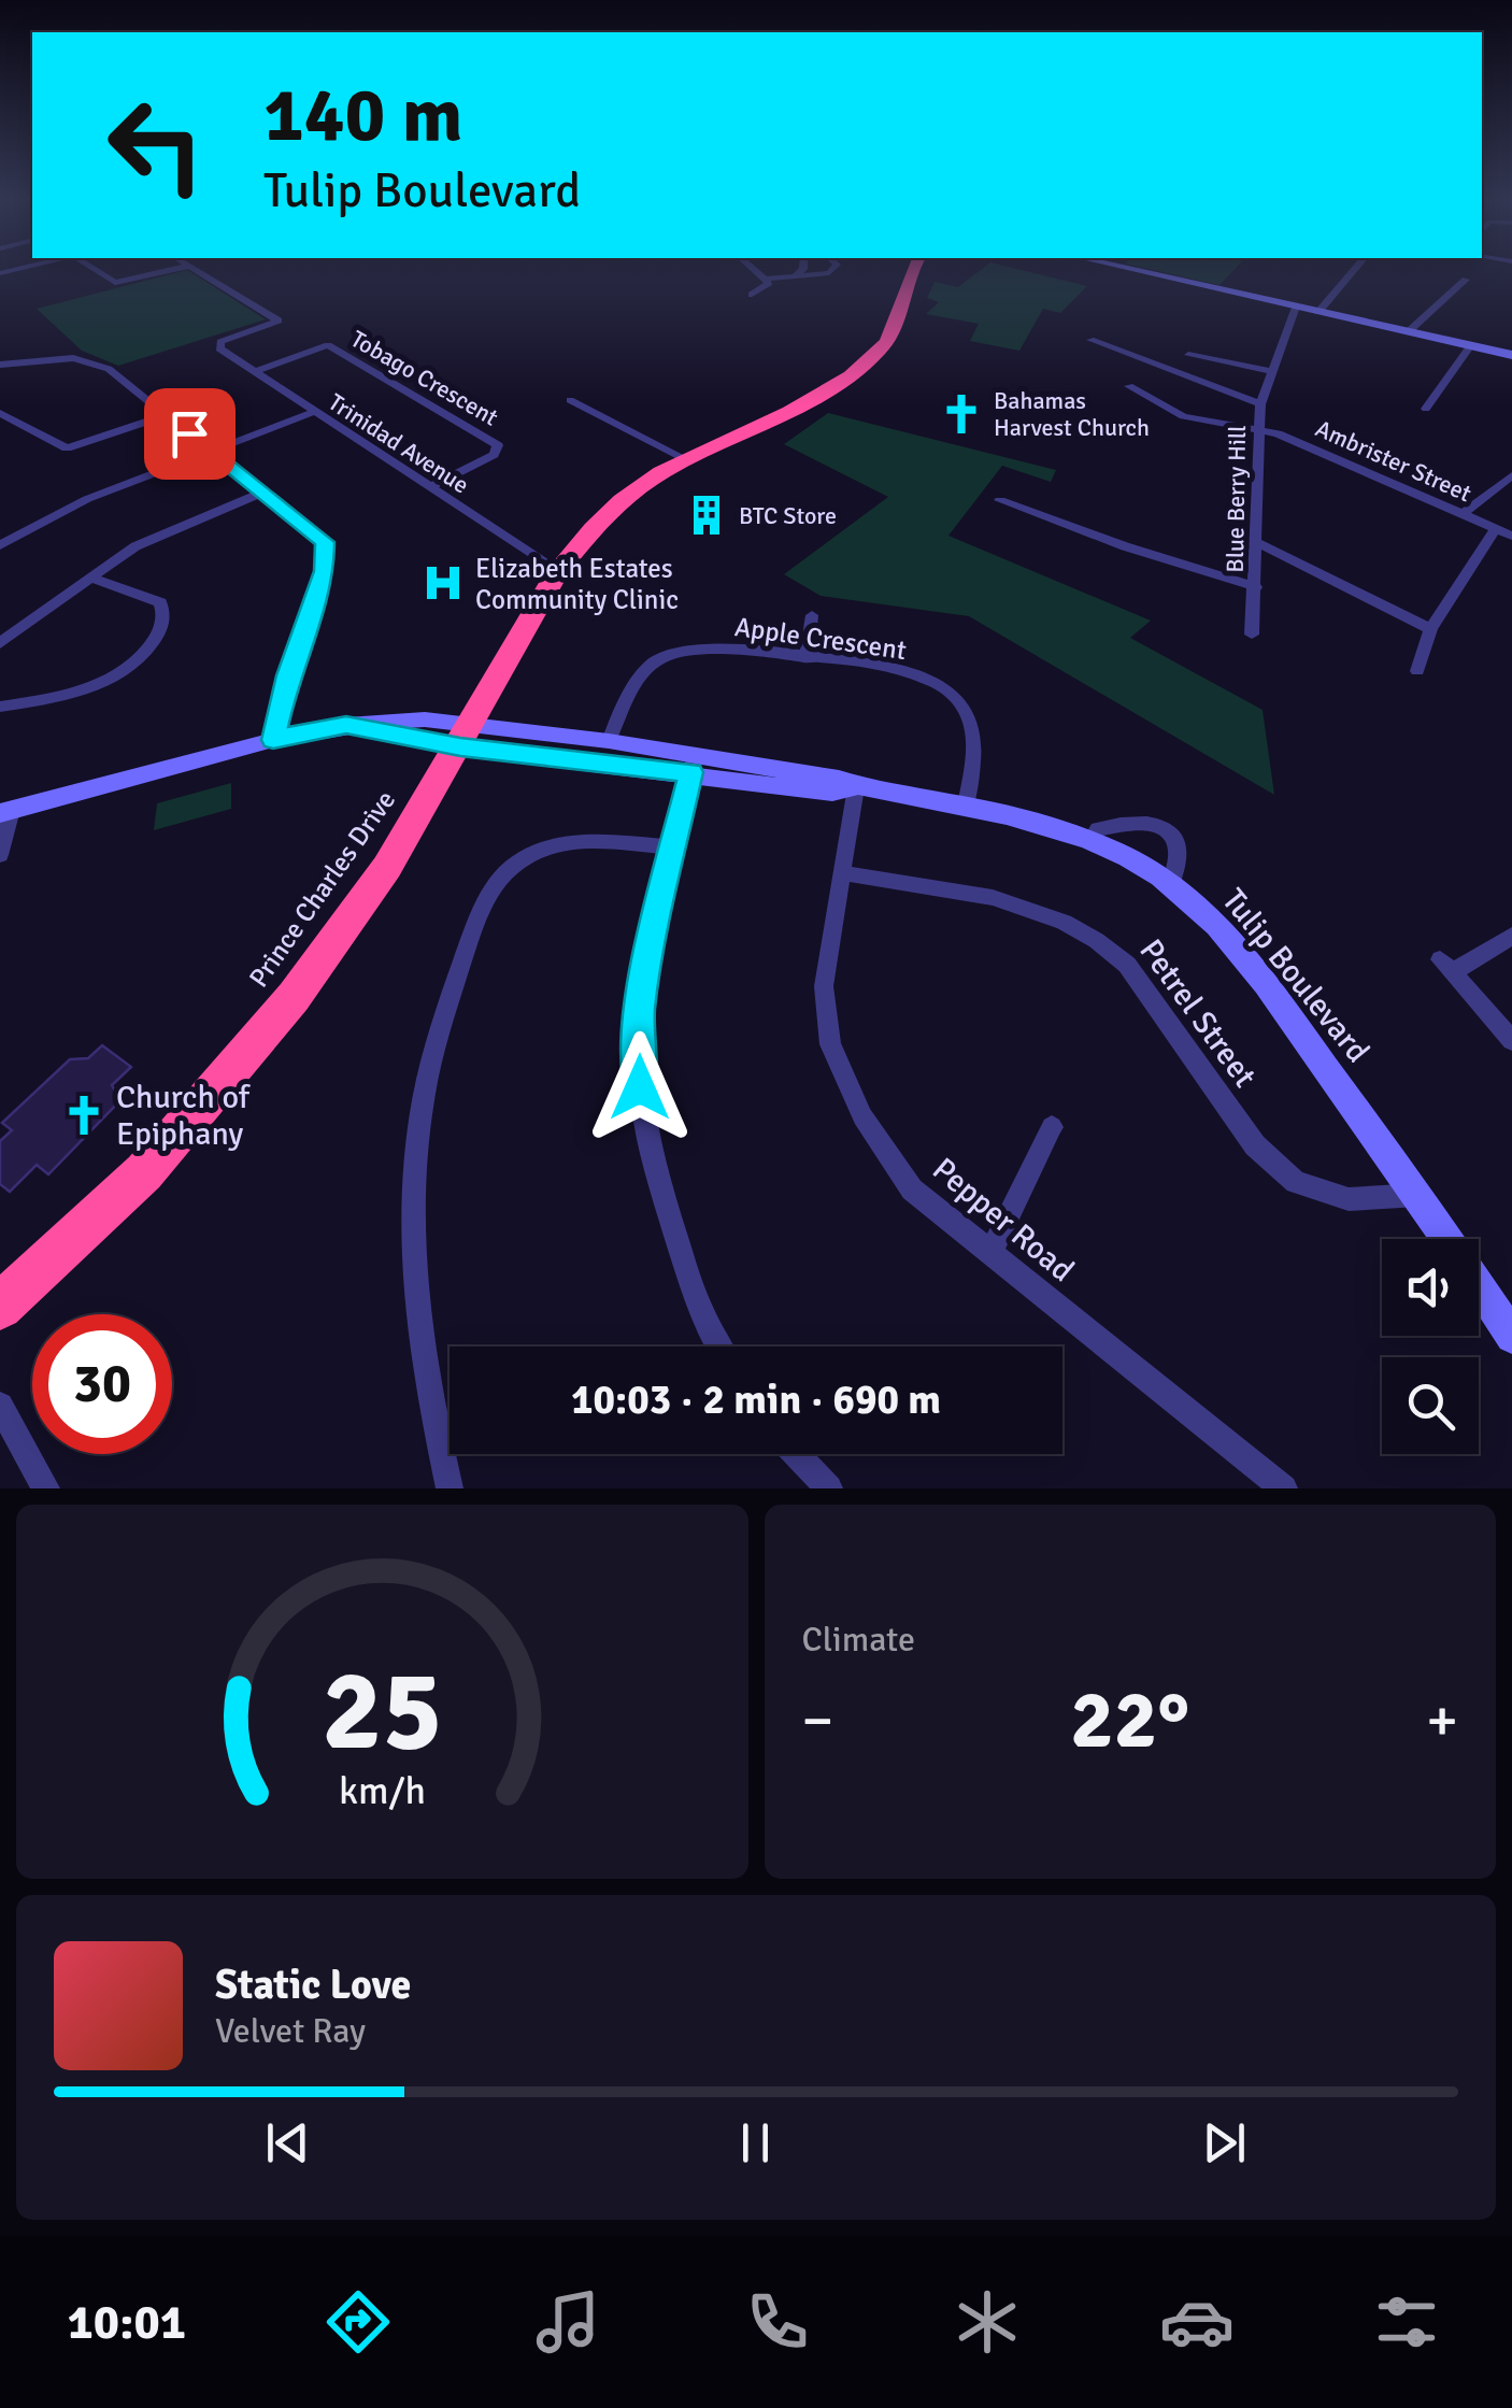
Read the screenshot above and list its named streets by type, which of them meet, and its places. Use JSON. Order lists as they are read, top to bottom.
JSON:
{
  "streets": {
    "highway": ["Prince Charles Drive"],
    "street": [
      "Tobago Crescent",
      "Trinidad Avenue",
      "Ambrister Street",
      "Blue Berry Hill",
      "Apple Crescent",
      "Tulip Boulevard",
      "Petrel Street",
      "Pepper Road"
    ]
  },
  "crossings": [
    ["Tobago Crescent", "Trinidad Avenue"],
    ["Trinidad Avenue", "Prince Charles Drive"],
    ["Ambrister Street", "Blue Berry Hill"],
    ["Apple Crescent", "Tulip Boulevard"],
    ["Prince Charles Drive", "Tulip Boulevard"],
    ["Tulip Boulevard", "Petrel Street"],
    ["Tulip Boulevard", "Pepper Road"],
    ["Petrel Street", "Pepper Road"]
  ],
  "places": {
    "church": ["Bahamas Harvest Church", "Church of Epiphany"],
    "building": ["BTC Store"],
    "hospital": ["Elizabeth Estates Community Clinic"]
  },
  "page": {
    "turn": ["140 m", "Tulip Boulevard"],
    "limit": "30",
    "trip": "10:03 · 2 min · 690 m",
    "tile": "Climate",
    "heat": ["−", "22°", "+"],
    "song": ["Static Love", "Velvet Ray"],
    "tabs": "10:01",
    "gauge": ["25", "km/h"]
  }
}
